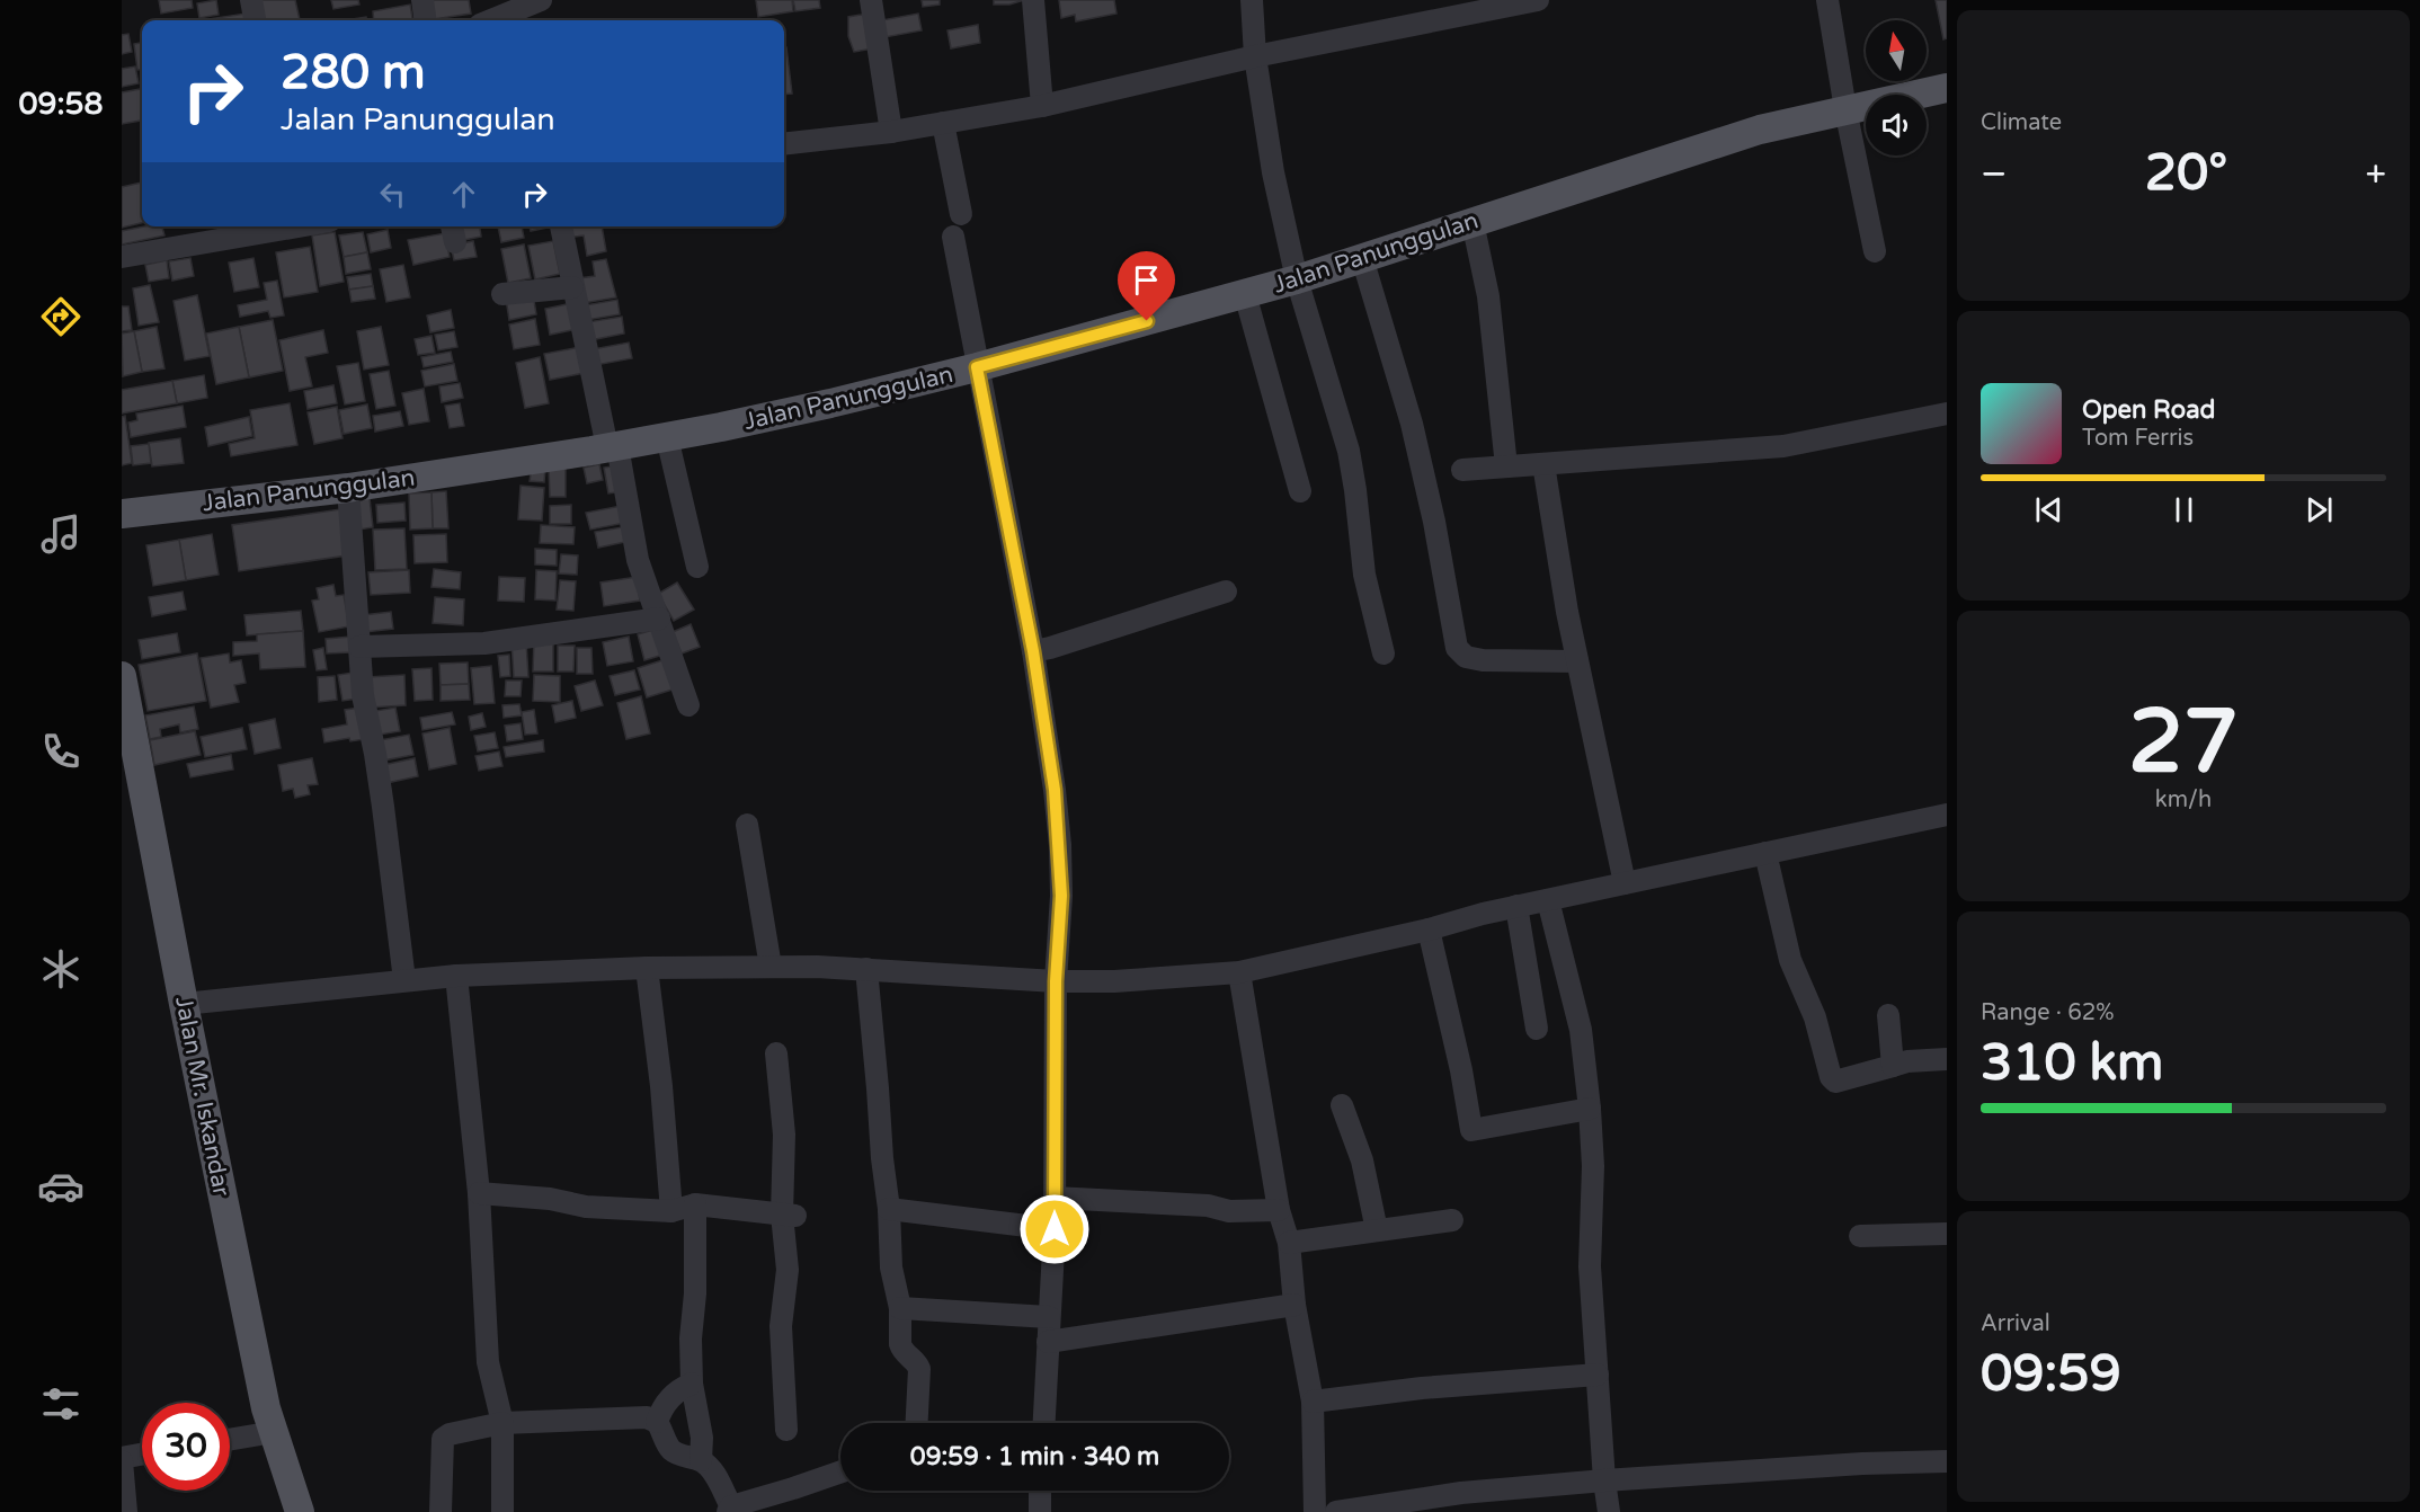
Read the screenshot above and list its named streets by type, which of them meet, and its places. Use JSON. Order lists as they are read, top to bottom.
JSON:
{
  "streets": {
    "main road": ["Jalan Panunggulan", "Jalan Mr. Iskandar"]
  },
  "north": "top",
  "page": {
    "tabs": "09:58",
    "tile": [
      "Climate",
      ["27", "km/h"],
      ["Range · 62%", "310 km"],
      ["Arrival", "09:59"]
    ],
    "turn": ["280 m", "Jalan Panunggulan"],
    "heat": ["−", "20°", "+"],
    "song": ["Open Road", "Tom Ferris"],
    "limit": "30",
    "trip": "09:59 · 1 min · 340 m"
  }
}
